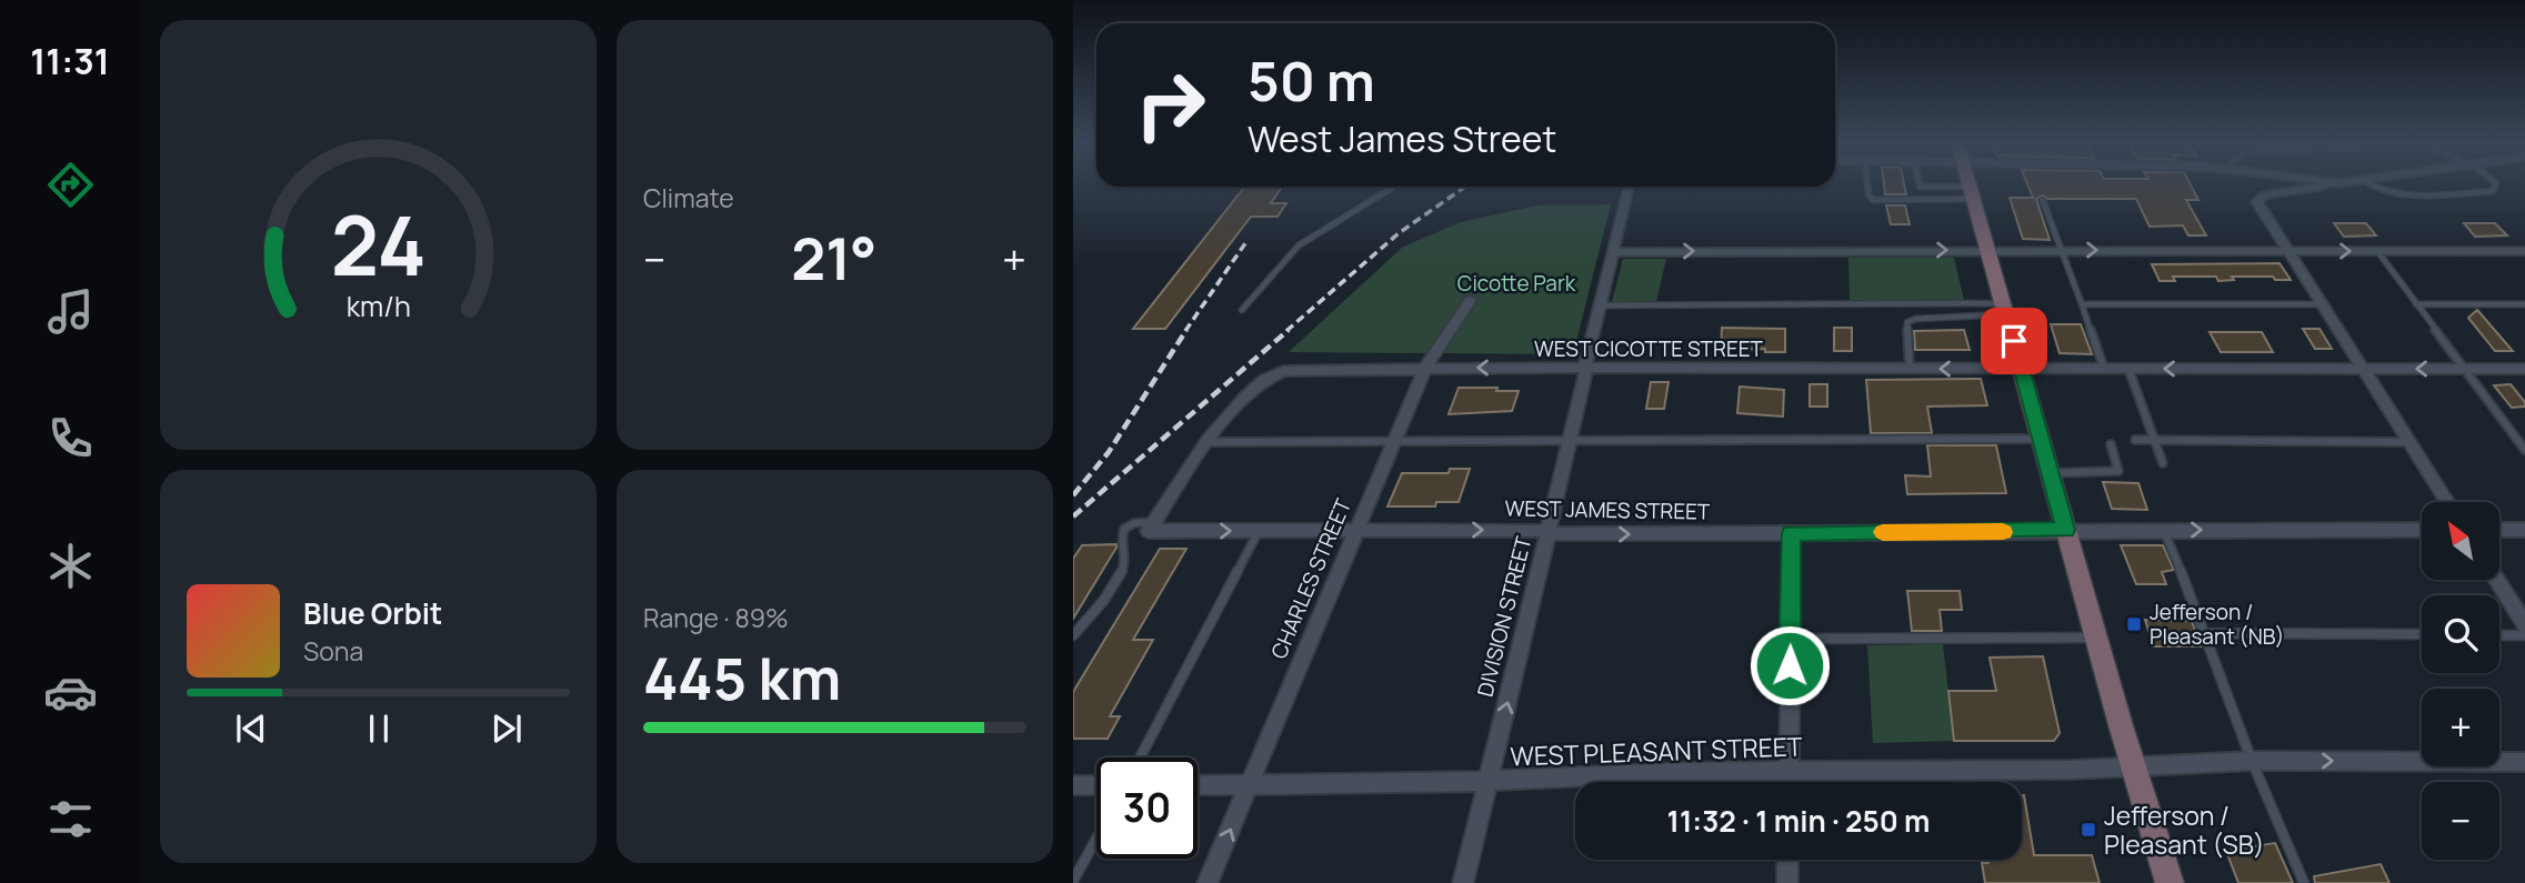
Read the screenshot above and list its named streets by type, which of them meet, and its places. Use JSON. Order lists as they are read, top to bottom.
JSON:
{
  "streets": {
    "street": [
      "WEST CICOTTE STREET",
      "WEST JAMES STREET",
      "CHARLES STREET",
      "DIVISION STREET",
      "WEST PLEASANT STREET"
    ]
  },
  "crossings": [
    ["WEST CICOTTE STREET", "CHARLES STREET"],
    ["WEST CICOTTE STREET", "DIVISION STREET"],
    ["WEST JAMES STREET", "CHARLES STREET"],
    ["WEST JAMES STREET", "DIVISION STREET"],
    ["CHARLES STREET", "WEST PLEASANT STREET"],
    ["DIVISION STREET", "WEST PLEASANT STREET"]
  ],
  "one_way": ["WEST JAMES STREET", "DIVISION STREET"],
  "parks": ["Cicotte Park"],
  "places": {
    "transit": ["Jefferson / Pleasant (NB)", "Jefferson / Pleasant (SB)"]
  },
  "north": "top left",
  "page": {
    "tabs": "11:31",
    "tile": [
      "Climate",
      ["Range · 89%", "445 km"]
    ],
    "turn": ["50 m", "West James Street"],
    "heat": ["−", "21°", "+"],
    "map_buttons": ["+", "−"],
    "song": ["Blue Orbit", "Sona"],
    "limit": "30",
    "trip": "11:32 · 1 min · 250 m",
    "gauge": ["24", "km/h"]
  }
}
